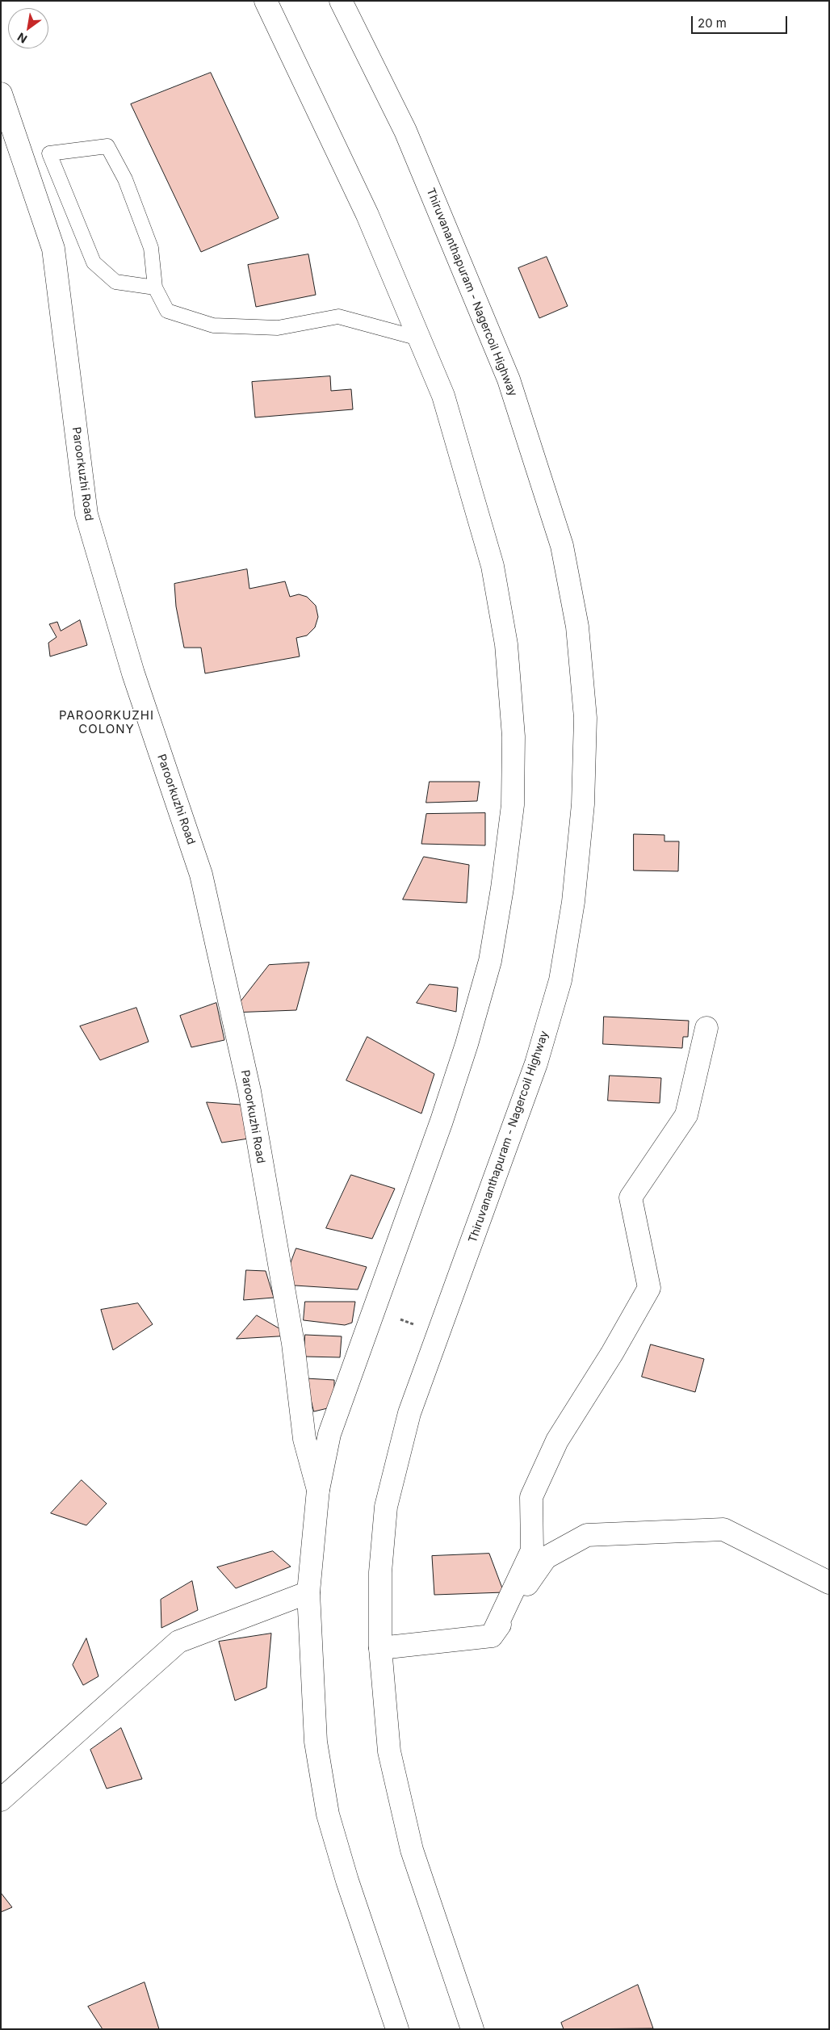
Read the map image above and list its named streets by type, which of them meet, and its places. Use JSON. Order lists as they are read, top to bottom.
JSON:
{
  "streets": {
    "main road": ["Thiruvananthapuram - Nagercoil Highway", "Paroorkuzhi Road"]
  },
  "districts": ["PAROORKUZHI COLONY"],
  "scale_bar": "20 m",
  "north": "bottom left"
}
